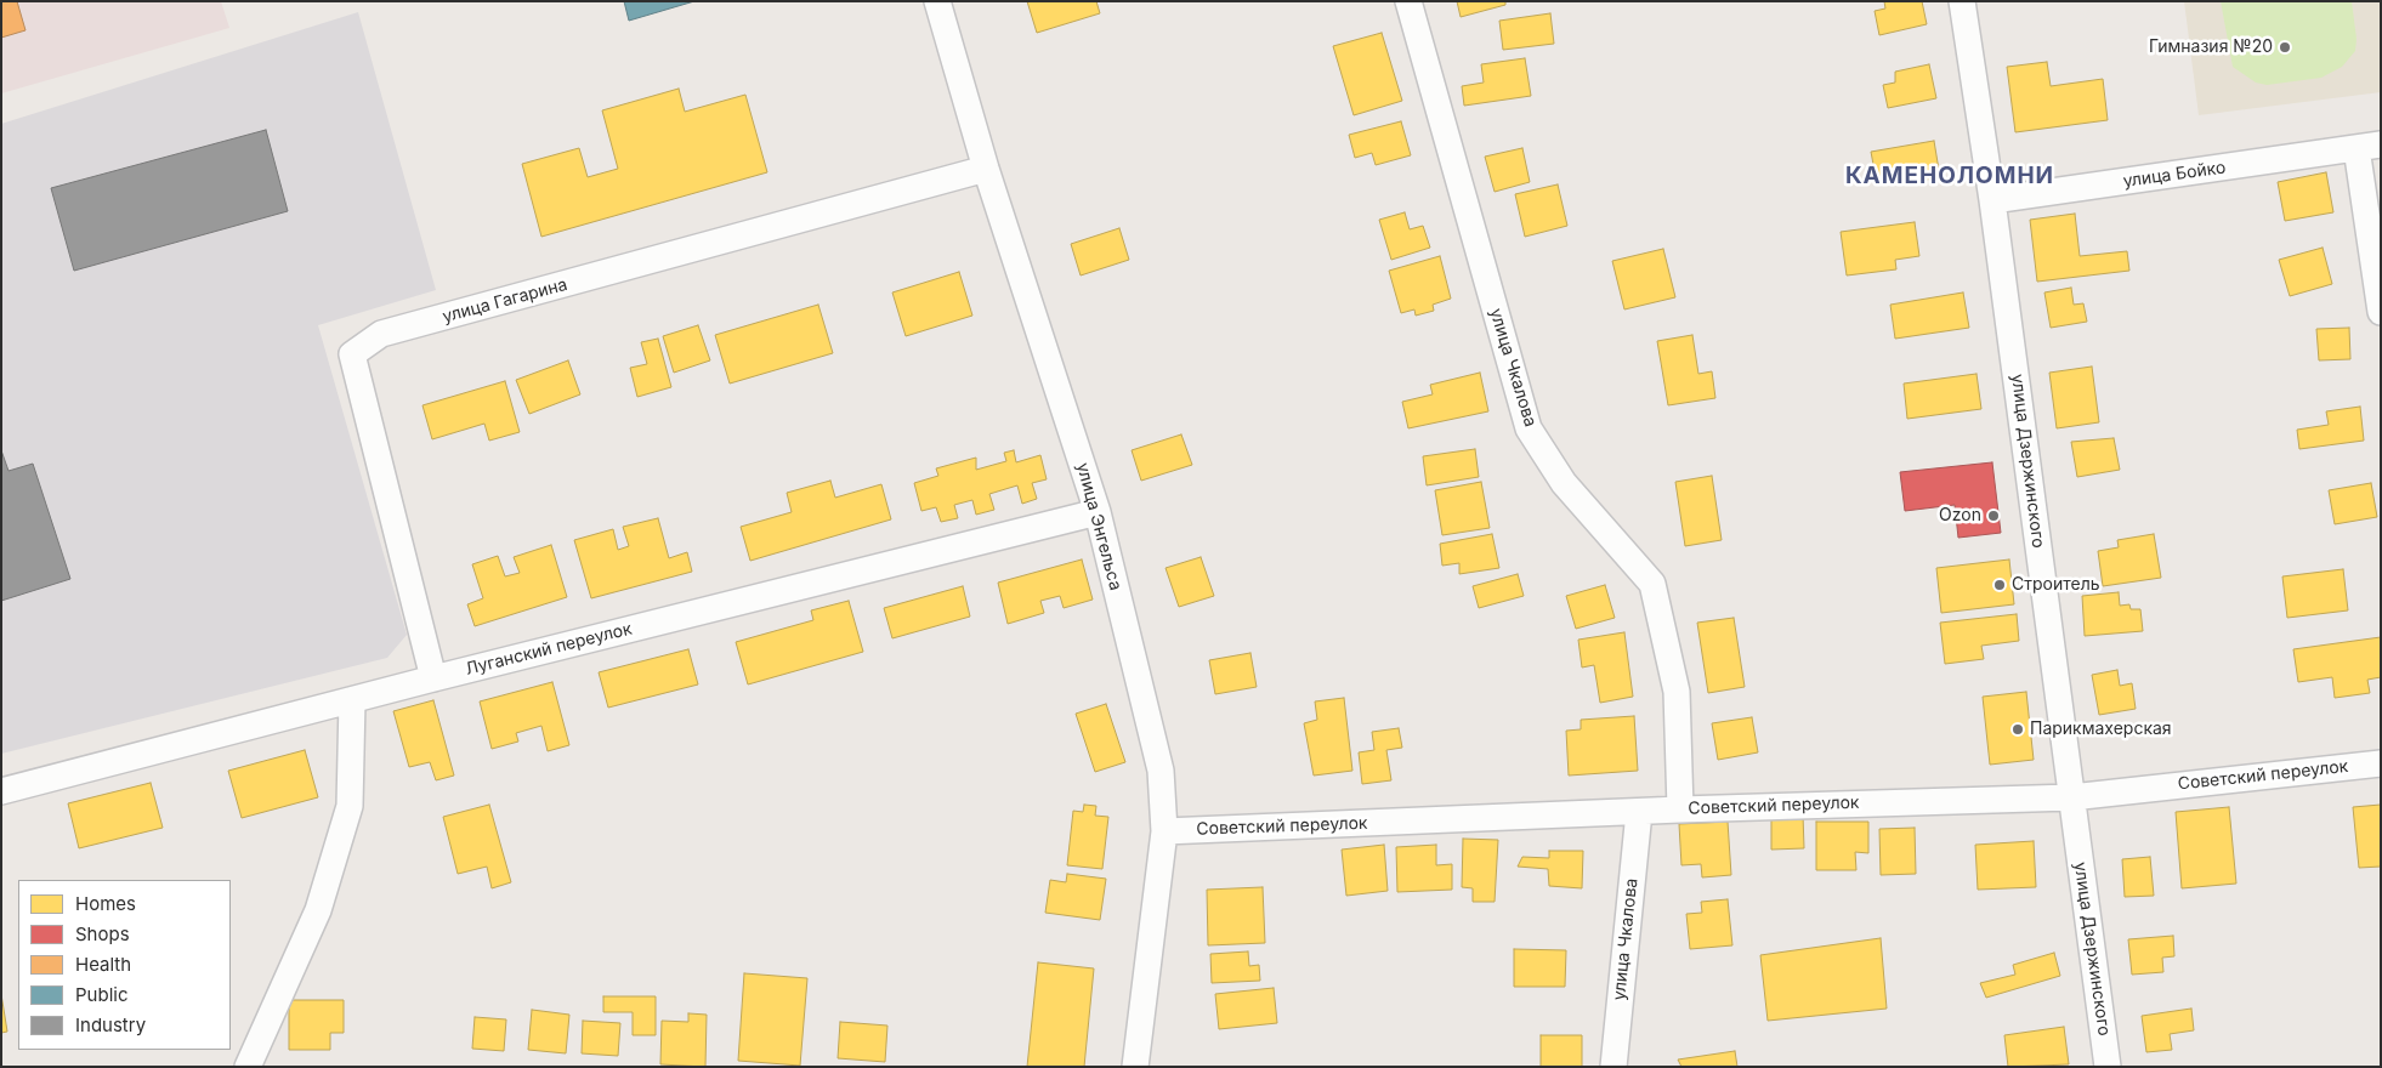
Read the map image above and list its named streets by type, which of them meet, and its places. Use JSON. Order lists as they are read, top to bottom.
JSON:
{
  "streets": {
    "street": [
      "улица Бойко",
      "улица Гагарина",
      "улица Чкалова",
      "улица Дзержинского",
      "улица Энгельса",
      "Луганский переулок",
      "Советский переулок"
    ]
  },
  "crossings": [
    ["улица Бойко", "улица Дзержинского"],
    ["улица Гагарина", "улица Энгельса"],
    ["улица Гагарина", "Луганский переулок"],
    ["улица Чкалова", "Советский переулок"],
    ["улица Дзержинского", "Советский переулок"],
    ["улица Энгельса", "Луганский переулок"],
    ["улица Энгельса", "Советский переулок"]
  ],
  "districts": ["КАМЕНОЛОМНИ"],
  "places": [
    "Гимназия №20",
    "Ozon",
    "Строитель",
    "Парикмахерская"
  ],
  "legend": [
    "Homes",
    "Shops",
    "Health",
    "Public",
    "Industry"
  ]
}
